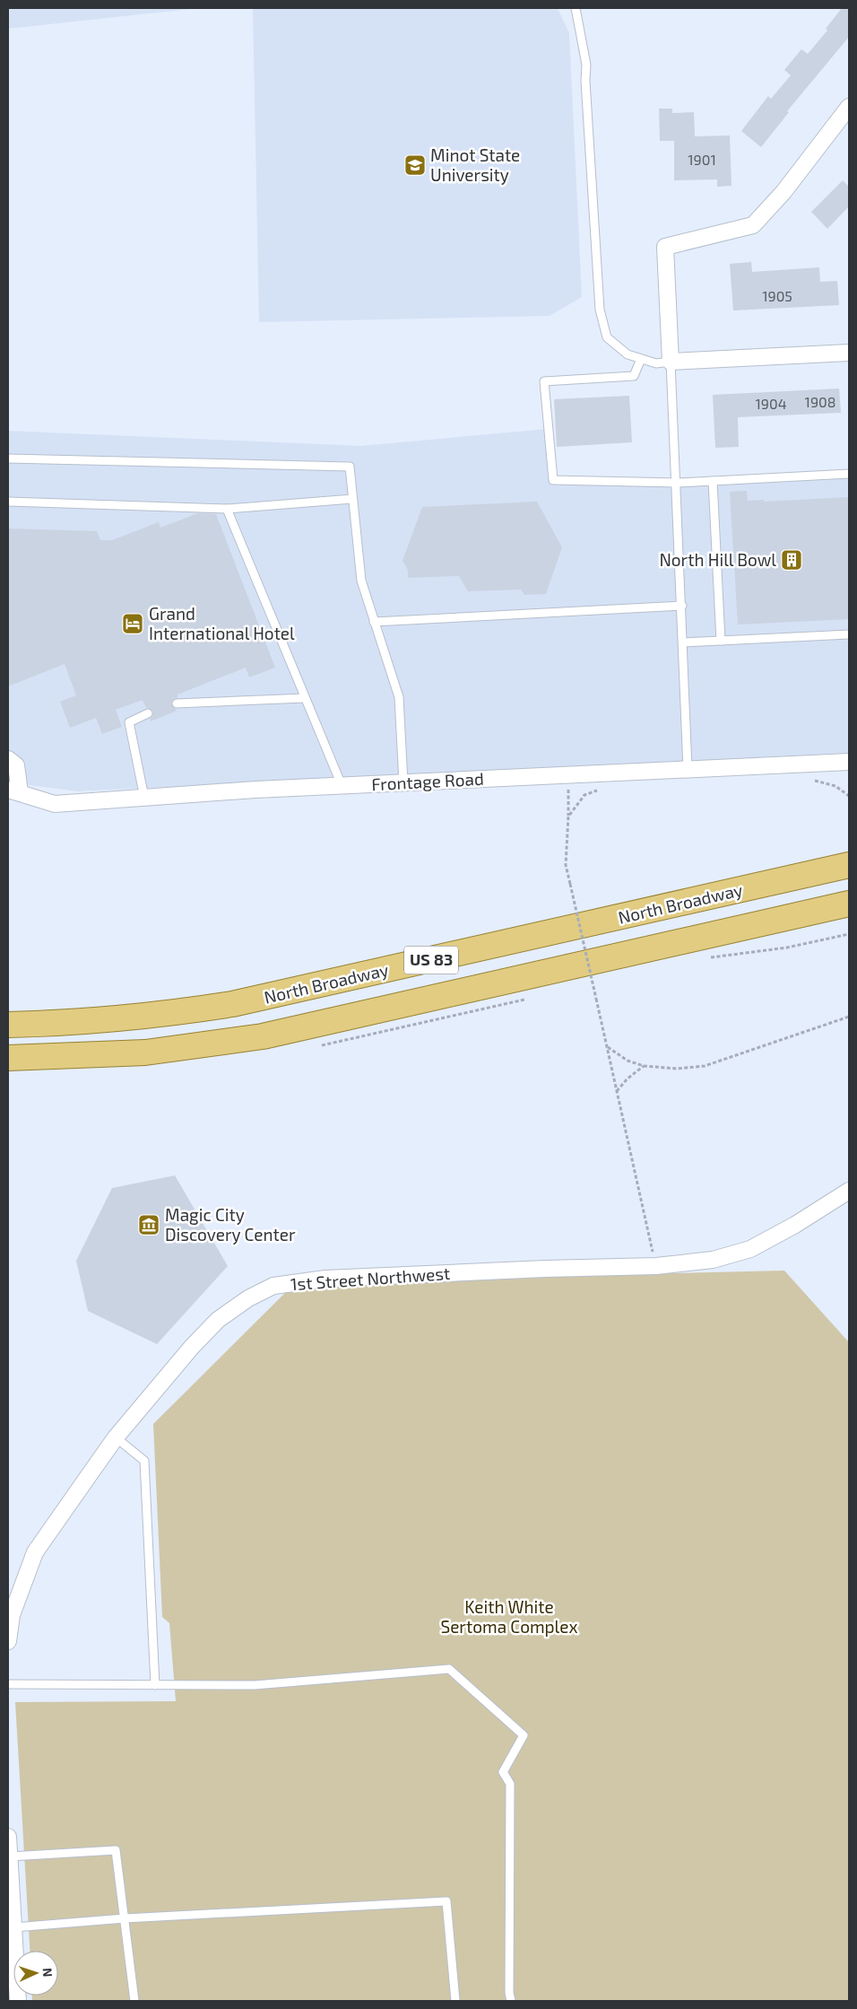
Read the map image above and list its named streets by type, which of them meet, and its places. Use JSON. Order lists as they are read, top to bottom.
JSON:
{
  "streets": {
    "main road": ["North Broadway", "US 83"],
    "street": ["Frontage Road", "1st Street Northwest"]
  },
  "parks": ["Keith White Sertoma Complex"],
  "places": {
    "school or university": ["Minot State University"],
    "building": ["North Hill Bowl"],
    "hotel": ["Grand International Hotel"],
    "museum": ["Magic City Discovery Center"]
  },
  "house_numbers": [
    "1901",
    "1905",
    "1908",
    "1904"
  ],
  "north": "right"
}
